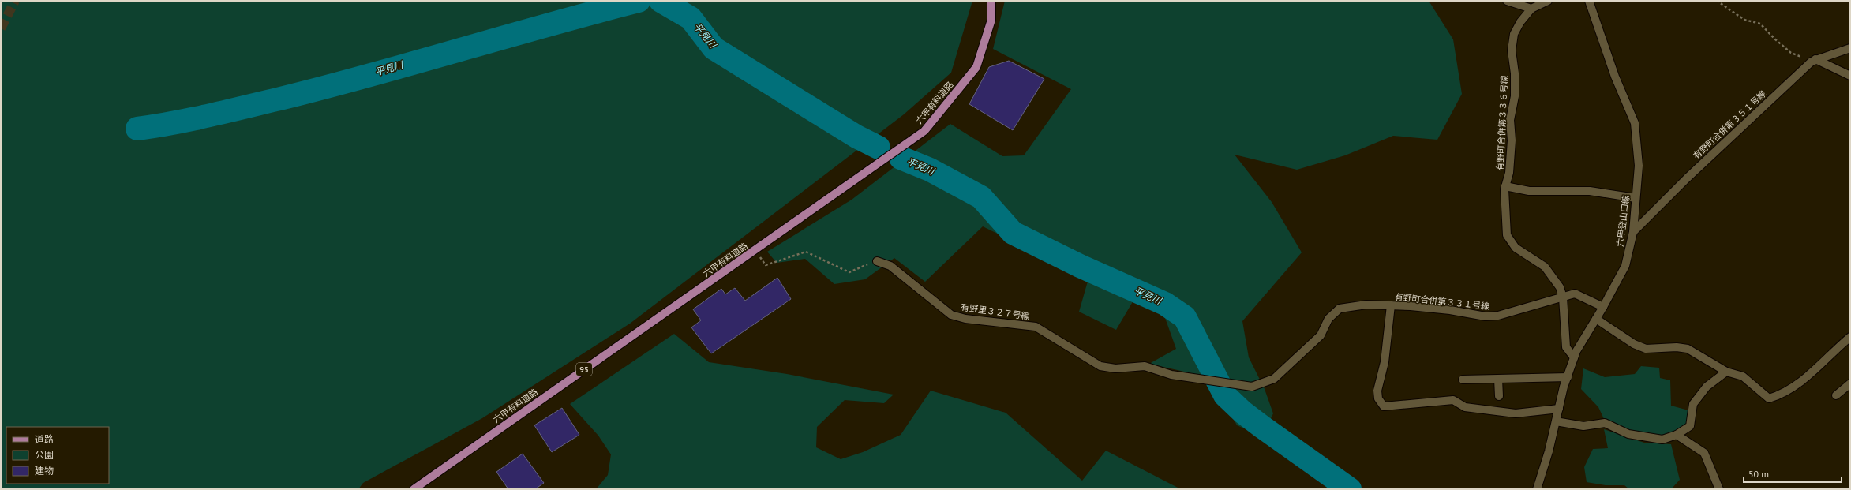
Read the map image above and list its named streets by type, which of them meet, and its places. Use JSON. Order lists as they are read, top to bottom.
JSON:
{
  "streets": {
    "main road": ["六甲有料道路", "95"],
    "street": [
      "有野町合併第３３６号線",
      "有野町合併第３５１号線",
      "六甲登山口線",
      "有野町合併第３３１号線",
      "有野里３２７号線"
    ]
  },
  "crossings": [
    ["有野町合併第３３６号線", "六甲登山口線"],
    ["有野町合併第３３６号線", "有野町合併第３３１号線"],
    ["有野町合併第３５１号線", "六甲登山口線"],
    ["六甲登山口線", "有野町合併第３３１号線"],
    ["有野町合併第３３１号線", "有野里３２７号線"]
  ],
  "water": ["平見川"],
  "legend": ["道路", "公園", "建物"],
  "scale_bar": "50 m"
}
